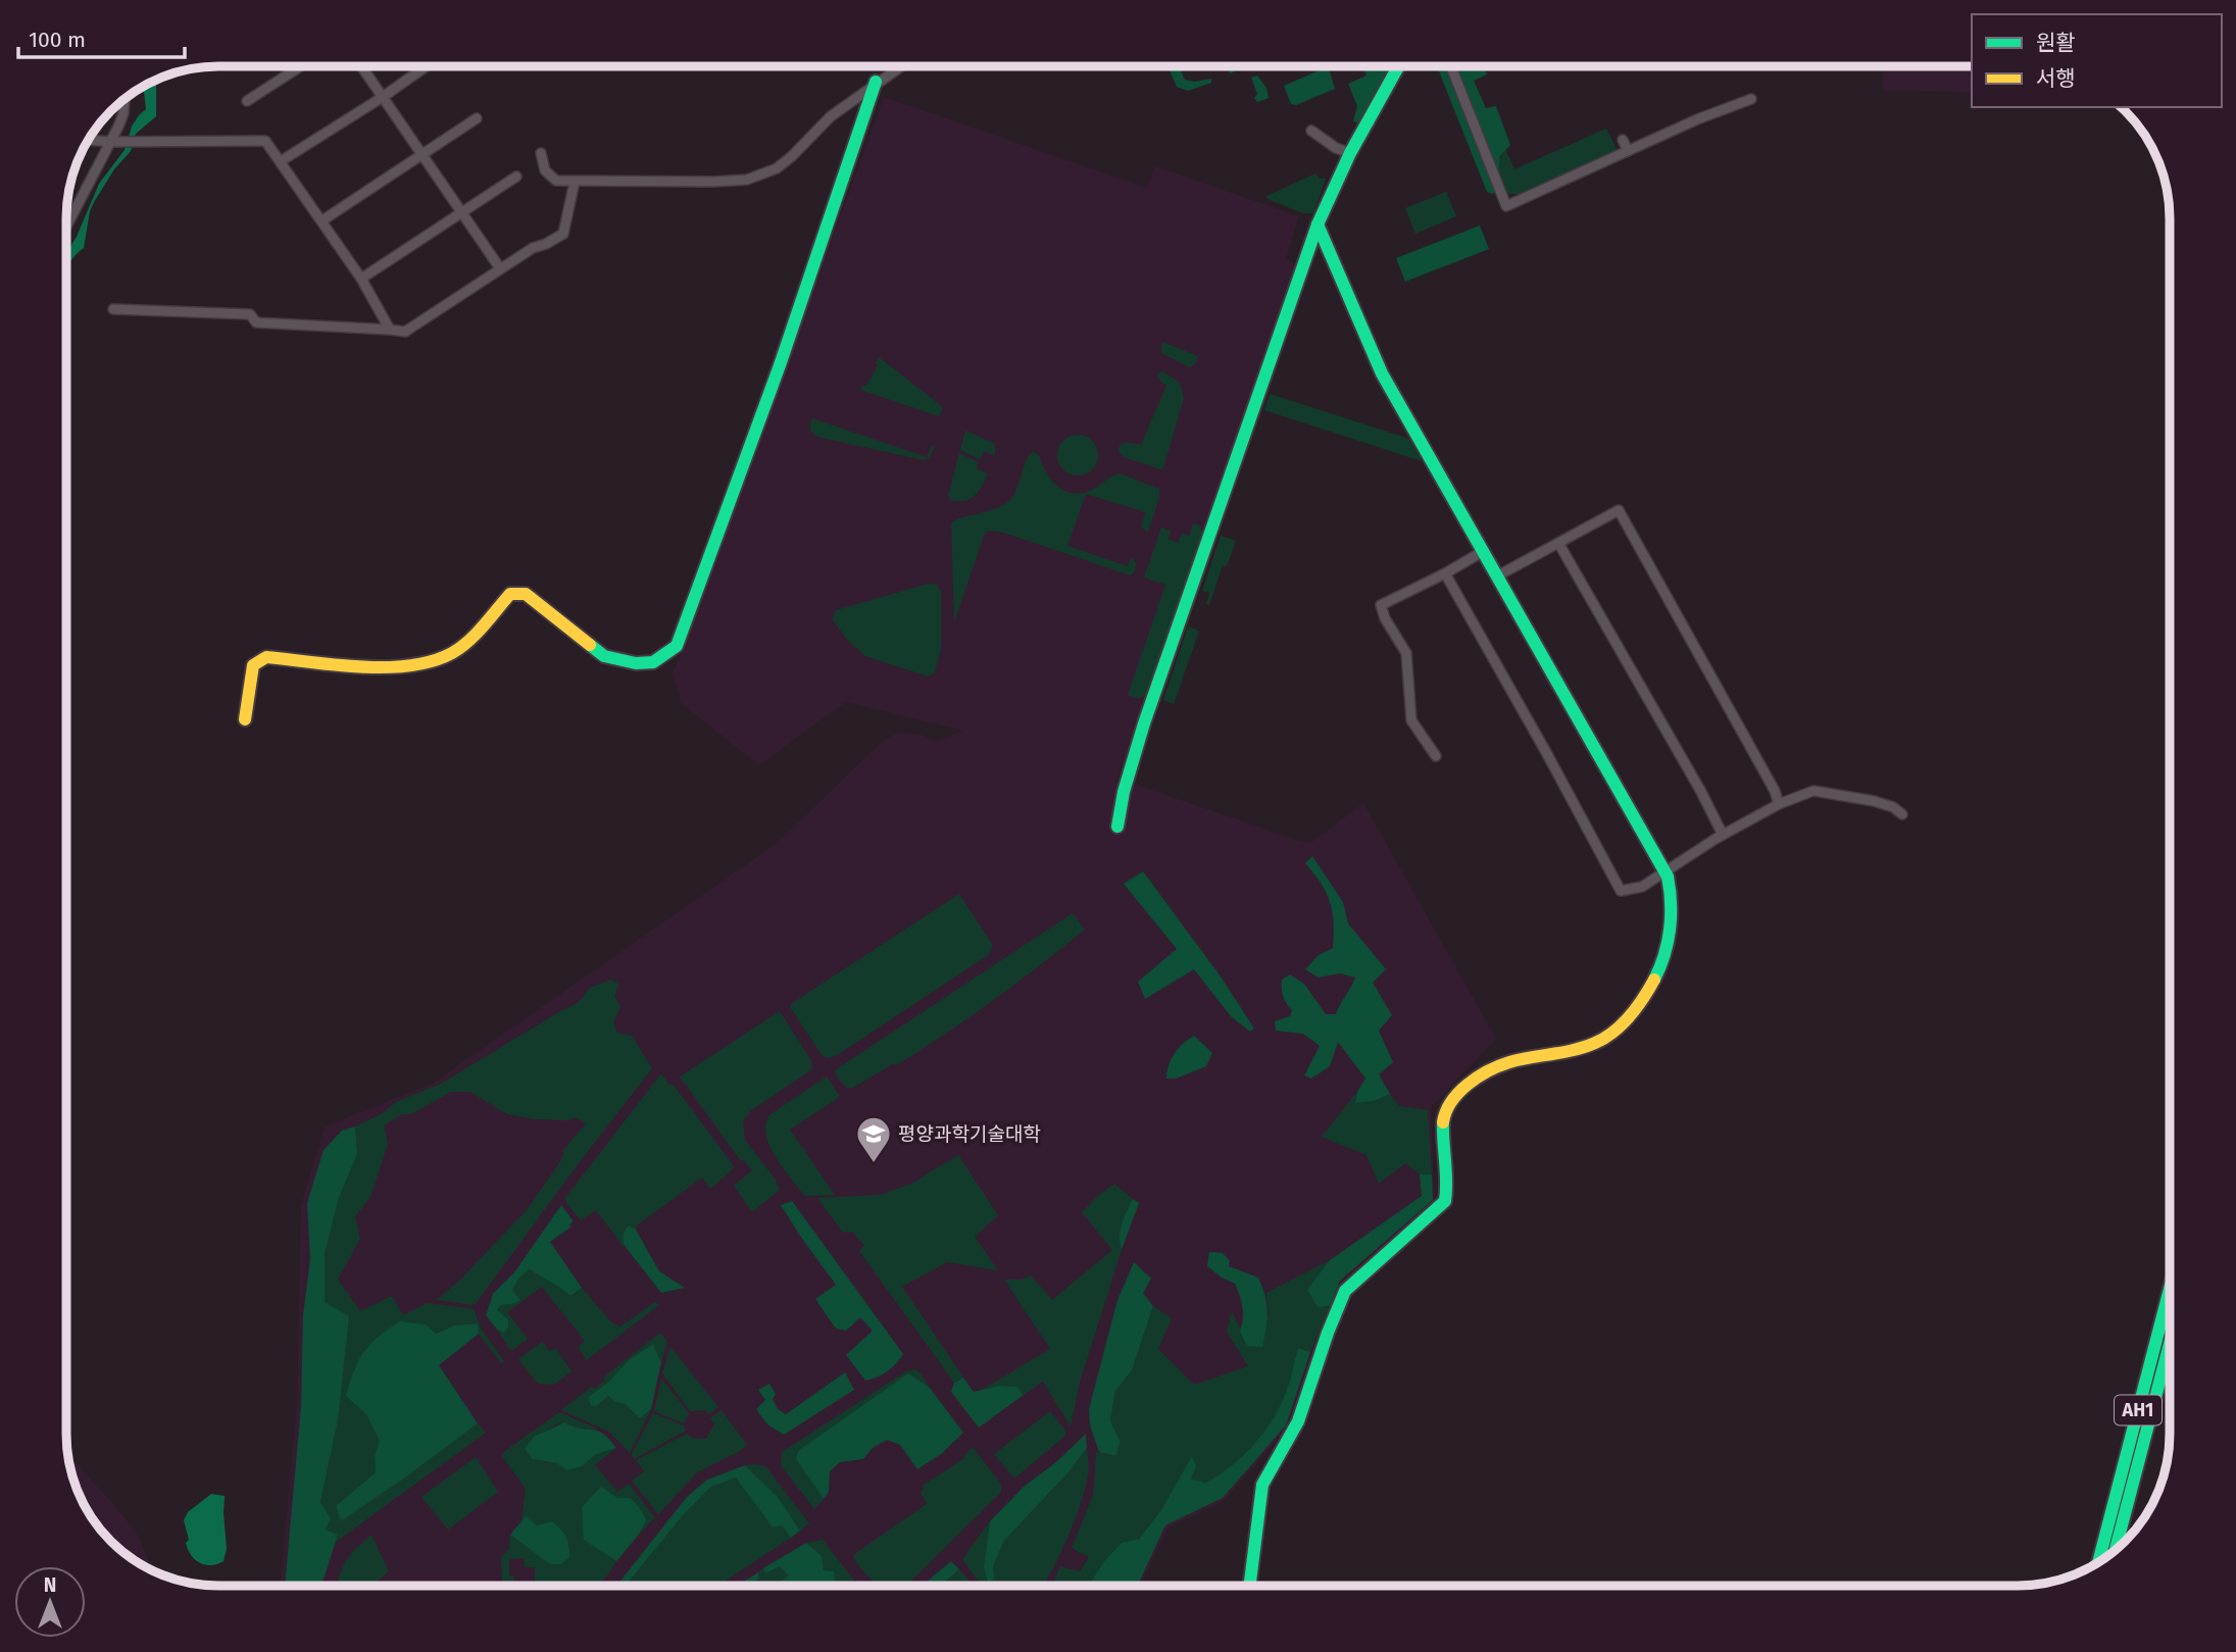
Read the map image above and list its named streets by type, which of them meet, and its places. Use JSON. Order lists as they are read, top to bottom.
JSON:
{
  "streets": {
    "main road": ["AH1"]
  },
  "places": {
    "school or university": ["평양과학기술대학"]
  },
  "legend": ["원활", "서행"],
  "scale_bar": "100 m",
  "north": "top"
}
